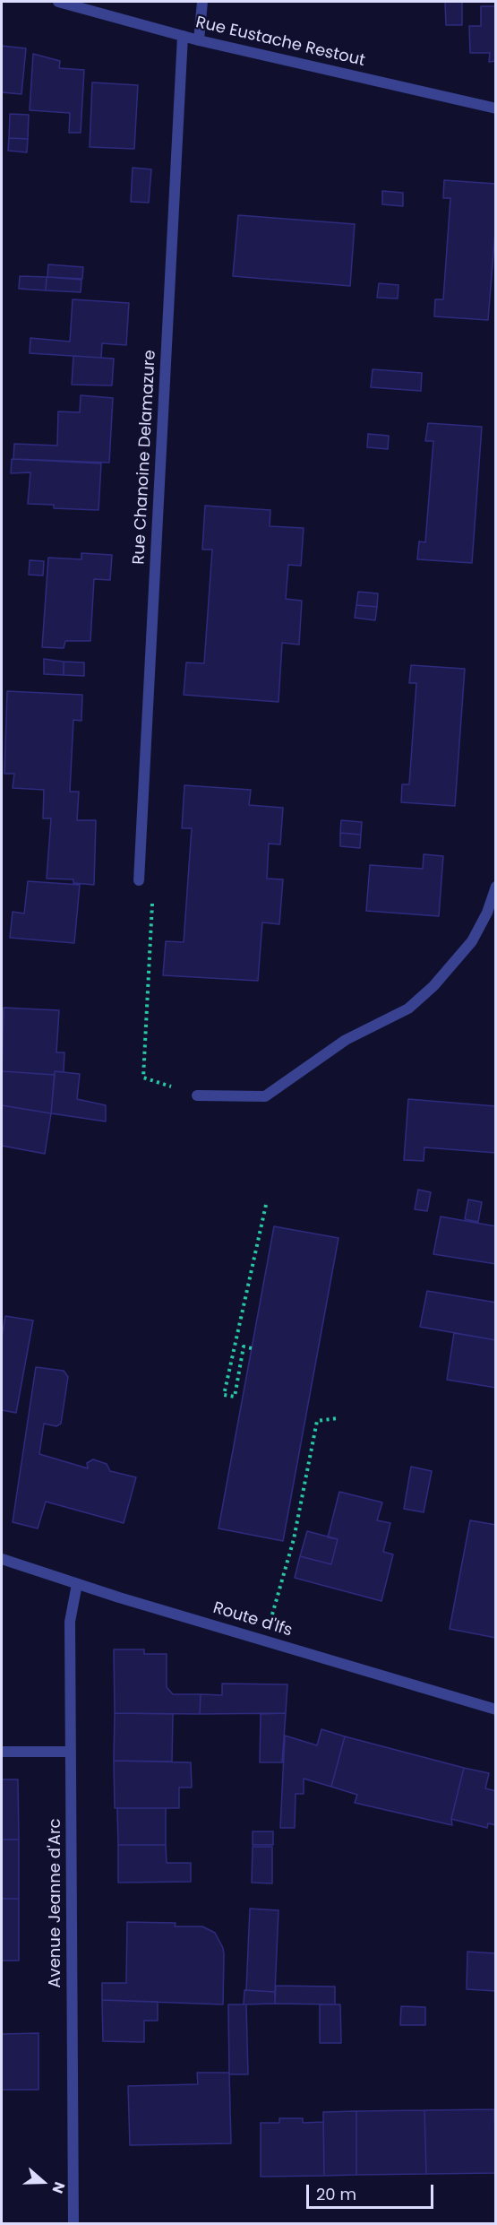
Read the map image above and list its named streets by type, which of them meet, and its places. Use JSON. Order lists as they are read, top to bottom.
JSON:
{
  "streets": {
    "street": [
      "Rue Eustache Restout",
      "Rue Chanoine Delamazure",
      "Route d'Ifs",
      "Avenue Jeanne d'Arc"
    ]
  },
  "crossings": [
    ["Rue Eustache Restout", "Rue Chanoine Delamazure"],
    ["Route d'Ifs", "Avenue Jeanne d'Arc"]
  ],
  "scale_bar": "20 m",
  "north": "right"
}
